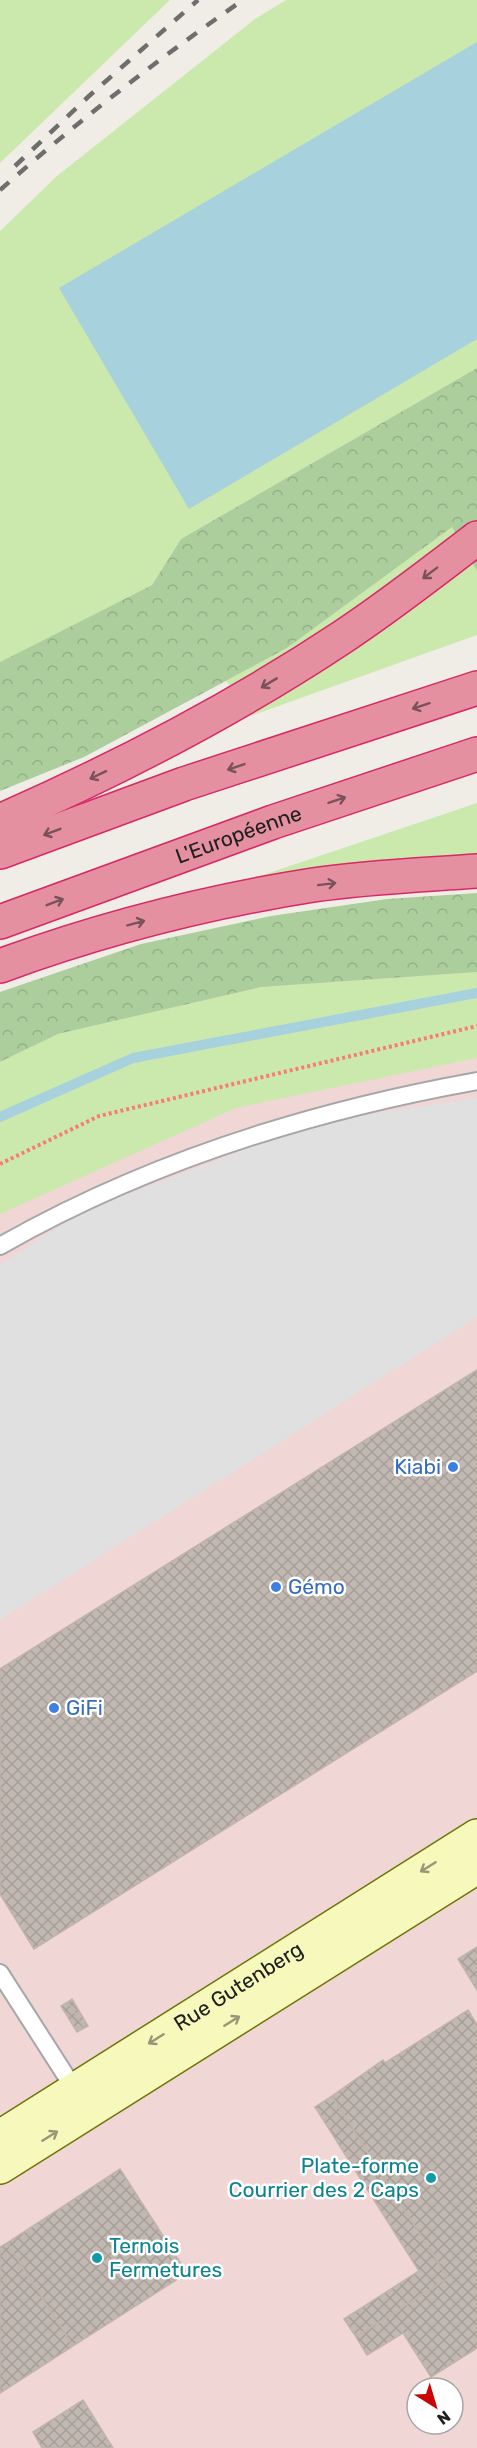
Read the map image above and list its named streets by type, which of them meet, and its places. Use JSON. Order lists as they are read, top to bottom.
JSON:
{
  "streets": {
    "highway": ["L'Européenne"],
    "street": ["Rue Gutenberg"]
  },
  "places": [
    "Kiabi",
    "Gémo",
    "GiFi",
    "Plate-forme Courrier des 2 Caps",
    "Ternois Fermetures"
  ],
  "north": "bottom right"
}
